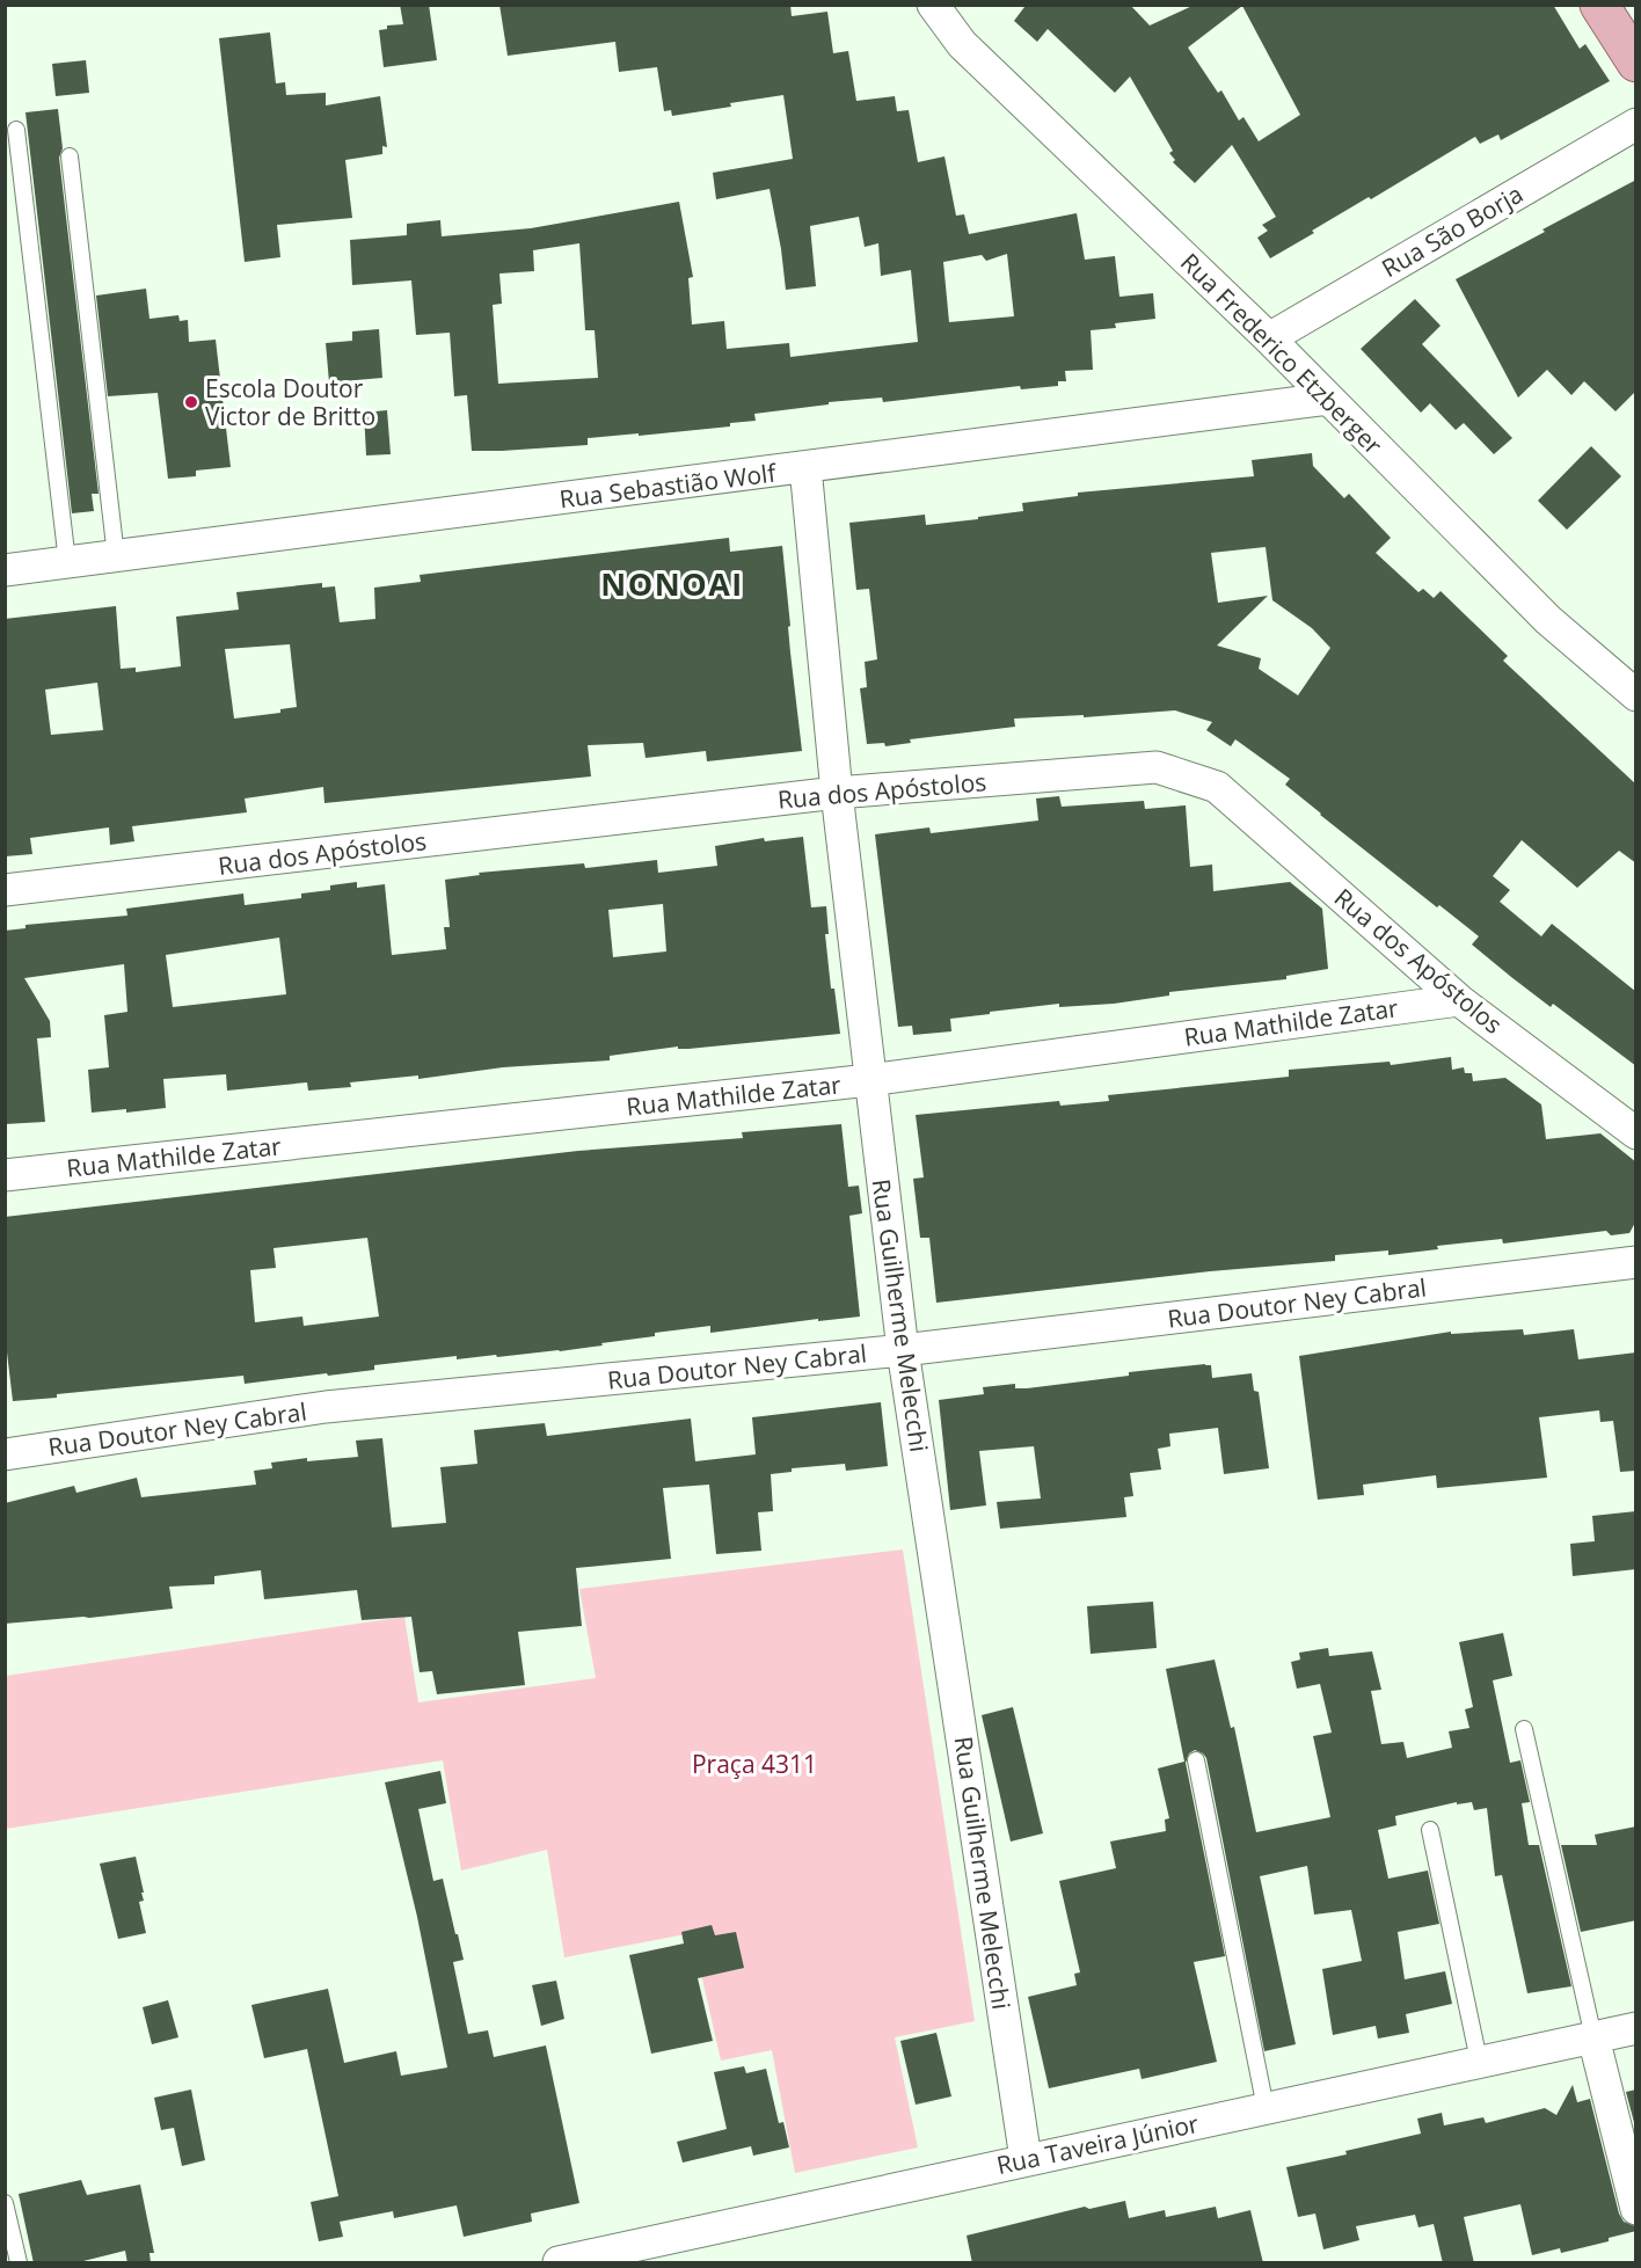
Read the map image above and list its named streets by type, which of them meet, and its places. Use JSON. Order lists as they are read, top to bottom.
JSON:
{
  "streets": {
    "street": [
      "Rua São Borja",
      "Rua Frederico Etzberger",
      "Rua Sebastião Wolf",
      "Rua dos Apóstolos",
      "Rua Mathilde Zatar",
      "Rua Doutor Ney Cabral",
      "Rua Guilherme Melecchi",
      "Rua Taveira Júnior"
    ]
  },
  "crossings": [
    ["Rua São Borja", "Rua Frederico Etzberger"],
    ["Rua Frederico Etzberger", "Rua Sebastião Wolf"],
    ["Rua Sebastião Wolf", "Rua Guilherme Melecchi"],
    ["Rua dos Apóstolos", "Rua Mathilde Zatar"],
    ["Rua dos Apóstolos", "Rua Guilherme Melecchi"],
    ["Rua Mathilde Zatar", "Rua Guilherme Melecchi"],
    ["Rua Doutor Ney Cabral", "Rua Guilherme Melecchi"],
    ["Rua Guilherme Melecchi", "Rua Taveira Júnior"]
  ],
  "districts": ["NONOAI"],
  "parks": ["Praça 4311"],
  "places": ["Escola Doutor Victor de Britto"]
}
